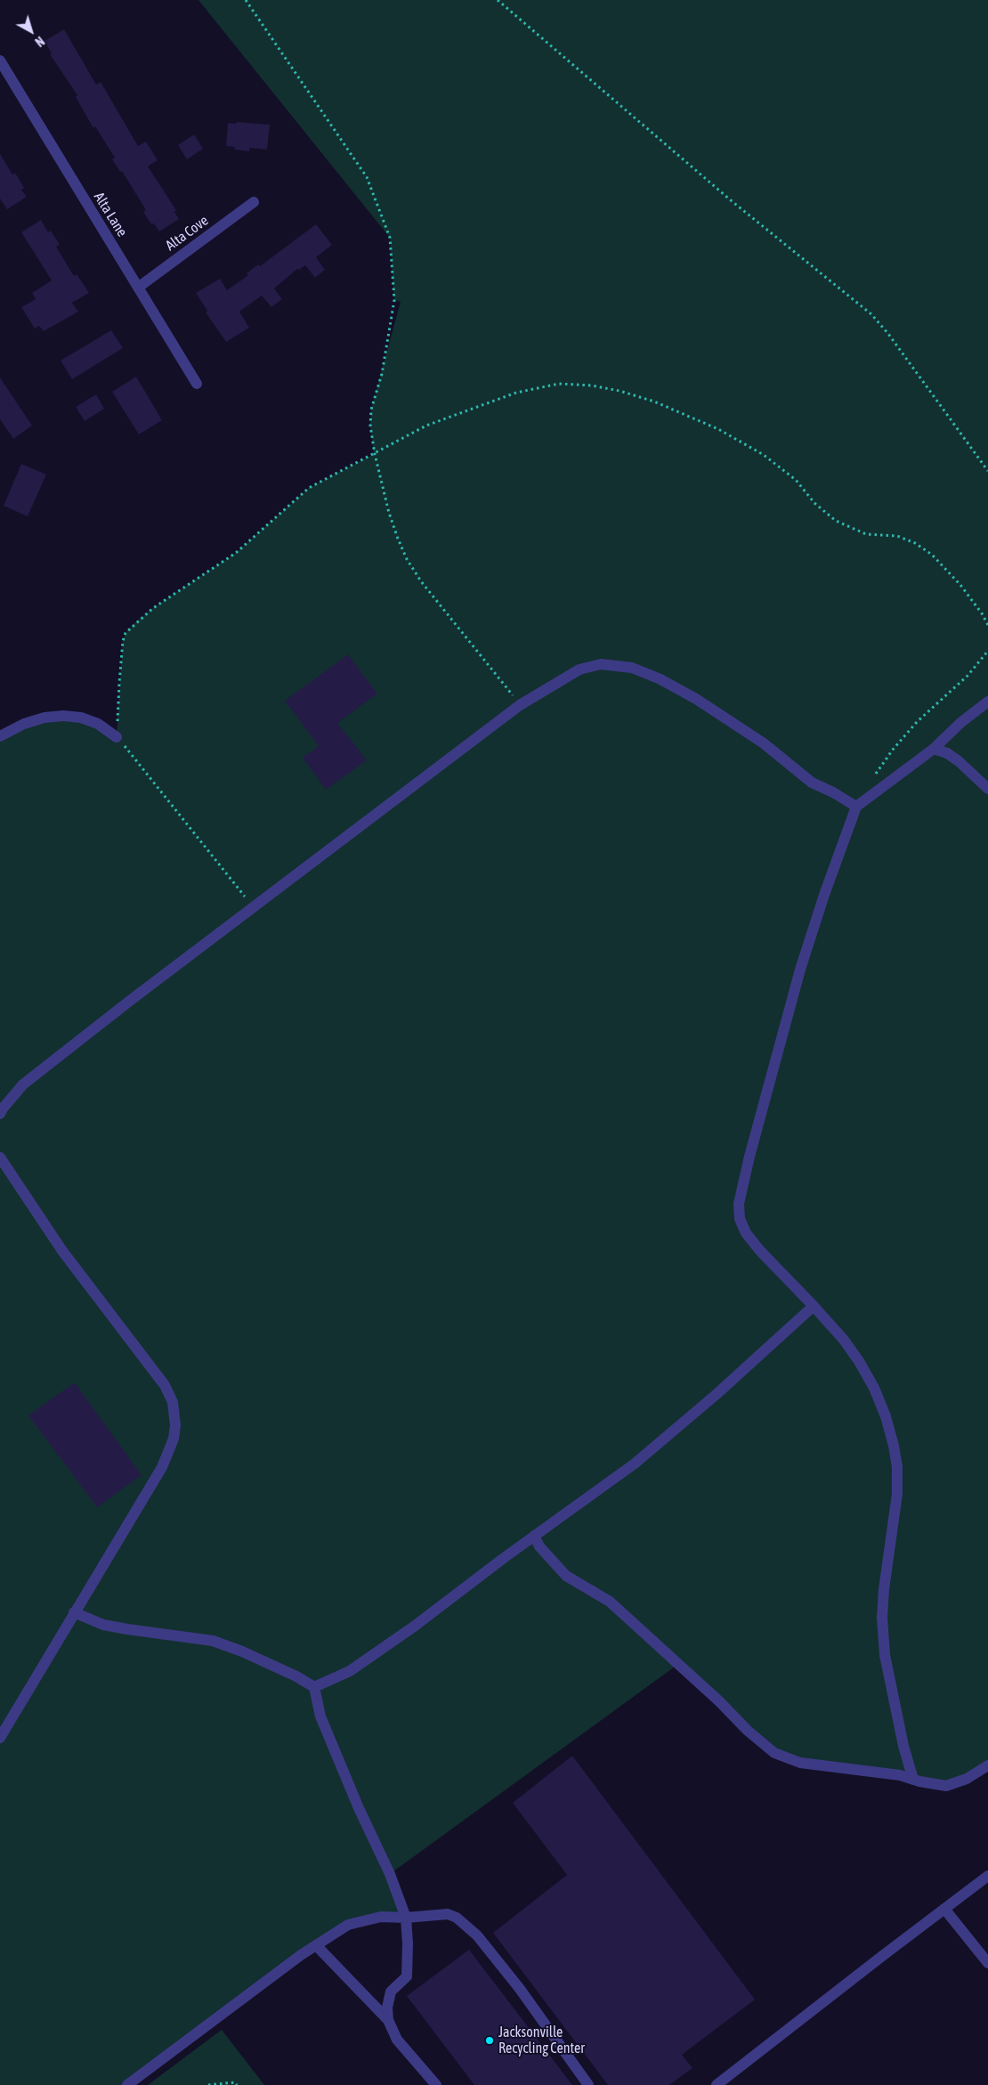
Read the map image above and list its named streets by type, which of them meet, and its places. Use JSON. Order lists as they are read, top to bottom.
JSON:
{
  "streets": {
    "street": ["Alta Lane", "Alta Cove"]
  },
  "crossings": [
    ["Alta Lane", "Alta Cove"]
  ],
  "places": ["Jacksonville Recycling Center"],
  "north": "bottom right"
}
